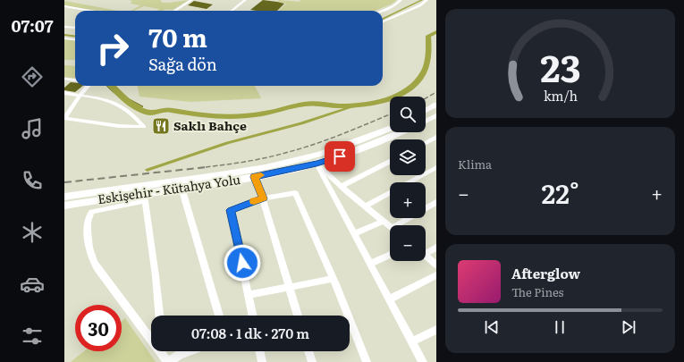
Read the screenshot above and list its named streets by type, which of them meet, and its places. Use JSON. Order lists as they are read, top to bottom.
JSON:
{
  "streets": {
    "highway": ["Eskişehir - Kütahya Yolu"]
  },
  "places": {
    "restaurant": ["Saklı Bahçe"]
  },
  "page": {
    "tabs": "07:07",
    "turn": ["70 m", "Sağa dön"],
    "map_buttons": ["+", "−"],
    "tile": "Klima",
    "heat": ["−", "22°", "+"],
    "song": ["Afterglow", "The Pines"],
    "limit": "30",
    "trip": "07:08 · 1 dk · 270 m",
    "gauge": ["23", "km/h"]
  }
}
